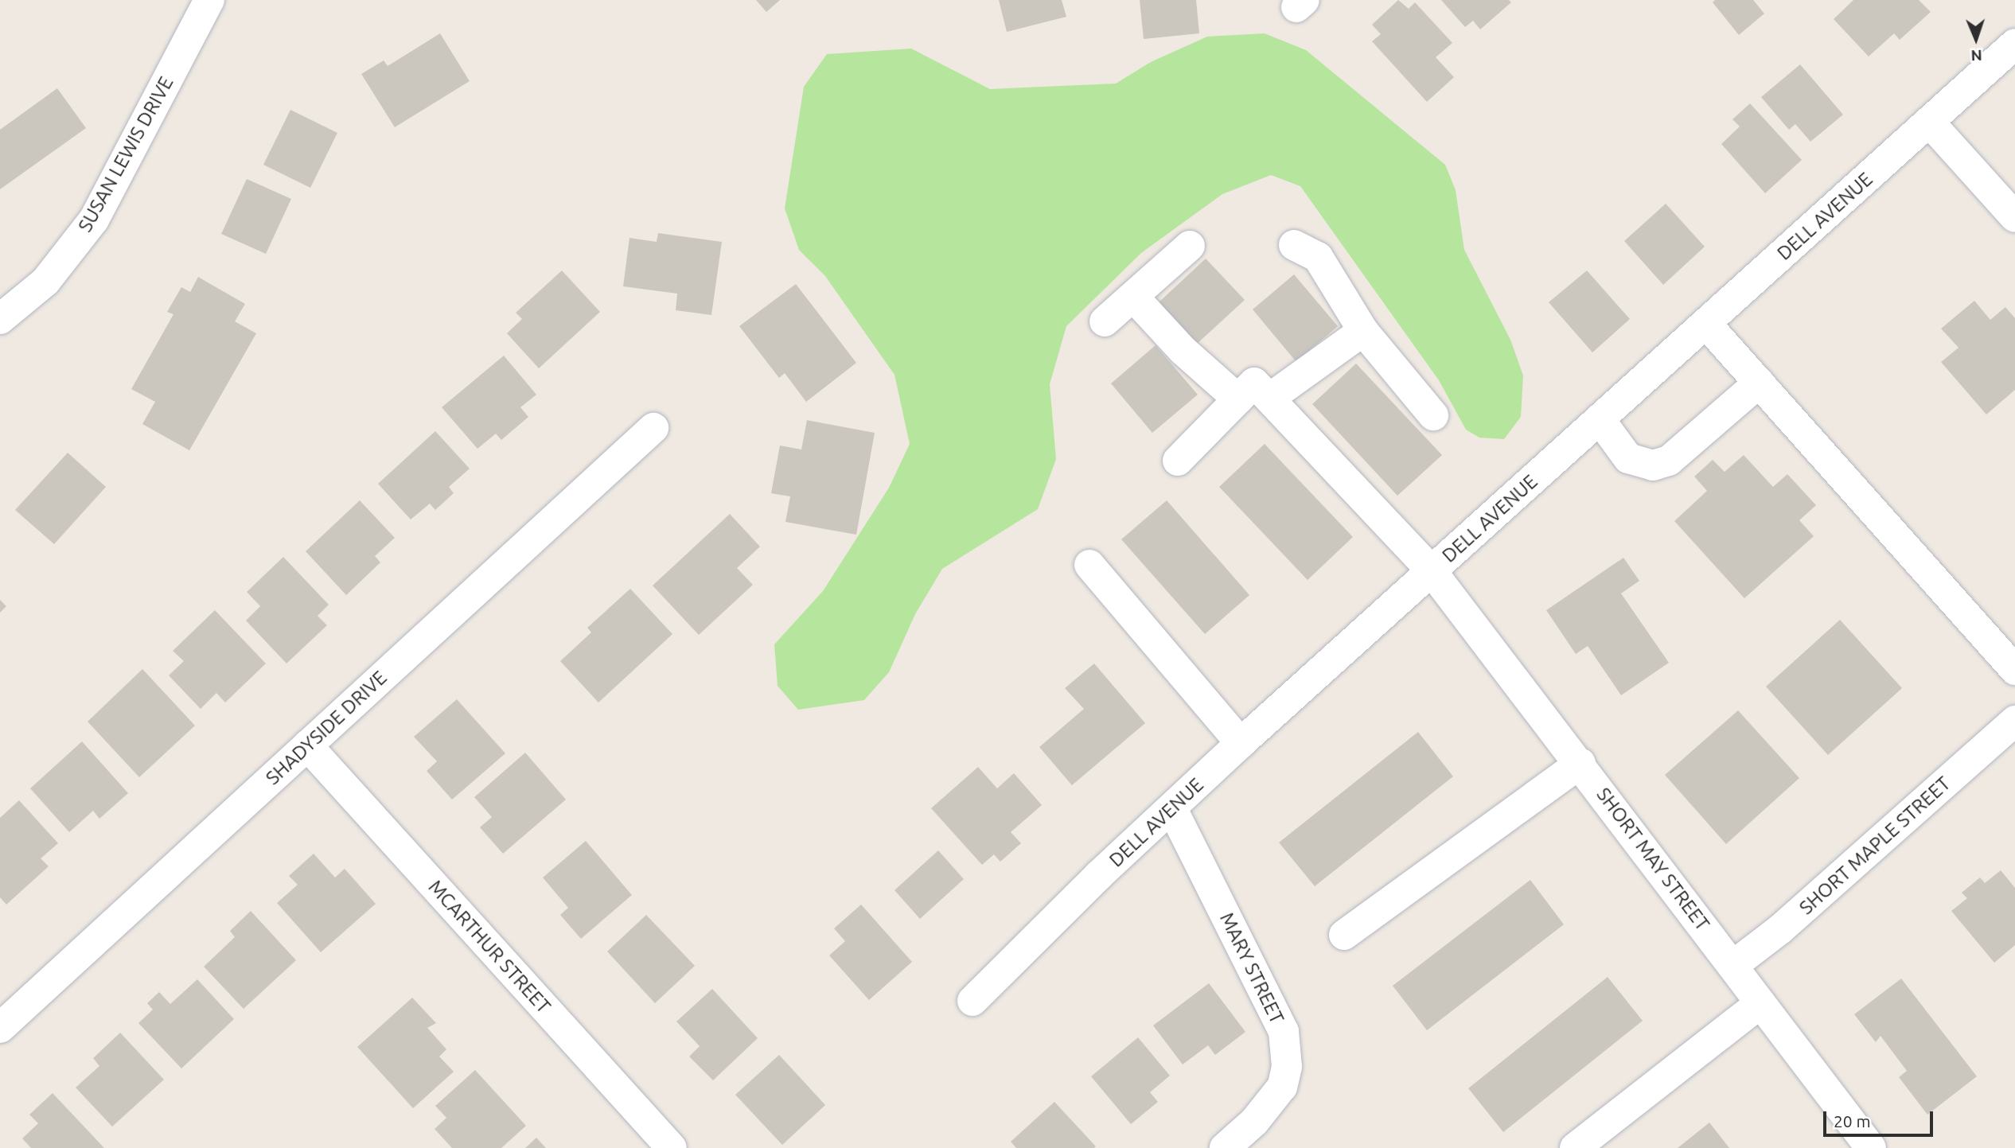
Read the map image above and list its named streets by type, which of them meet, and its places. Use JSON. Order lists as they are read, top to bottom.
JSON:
{
  "streets": {
    "street": [
      "SUSAN LEWIS DRIVE",
      "DELL AVENUE",
      "SHADYSIDE DRIVE",
      "SHORT MAPLE STREET",
      "SHORT MAY STREET",
      "MCARTHUR STREET",
      "MARY STREET"
    ]
  },
  "crossings": [
    ["DELL AVENUE", "SHORT MAY STREET"],
    ["DELL AVENUE", "MARY STREET"],
    ["SHADYSIDE DRIVE", "MCARTHUR STREET"],
    ["SHORT MAPLE STREET", "SHORT MAY STREET"]
  ],
  "scale_bar": "20 m",
  "north": "bottom"
}
